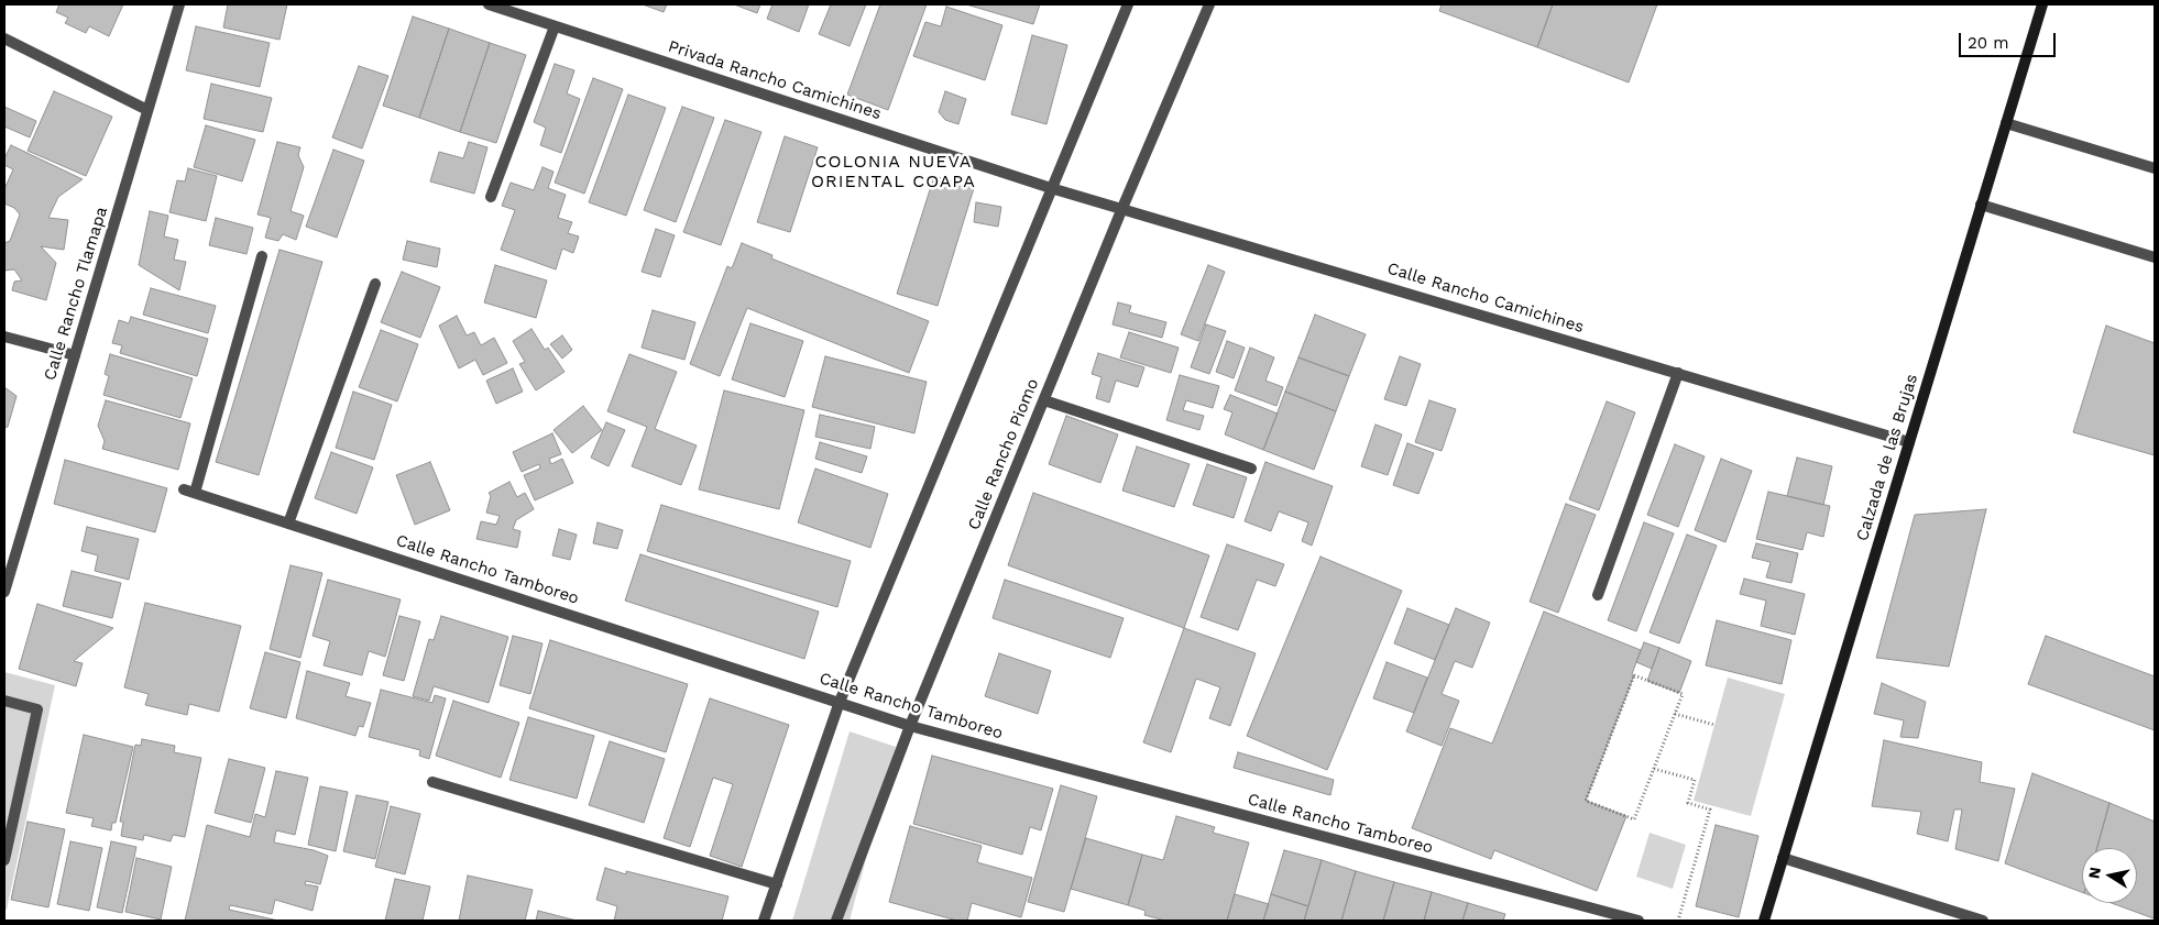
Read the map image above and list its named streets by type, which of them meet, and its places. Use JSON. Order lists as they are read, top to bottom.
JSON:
{
  "streets": {
    "street": [
      "Privada Rancho Camichines",
      "Calle Rancho Tlamapa",
      "Calle Rancho Camichines",
      "Calle Rancho Piomo",
      "Calzada de las Brujas",
      "Calle Rancho Tamboreo"
    ]
  },
  "crossings": [
    ["Privada Rancho Camichines", "Calle Rancho Camichines"],
    ["Calle Rancho Camichines", "Calle Rancho Piomo"],
    ["Calle Rancho Camichines", "Calzada de las Brujas"],
    ["Calle Rancho Piomo", "Calle Rancho Tamboreo"]
  ],
  "districts": ["COLONIA NUEVA ORIENTAL COAPA"],
  "scale_bar": "20 m",
  "north": "left"
}
